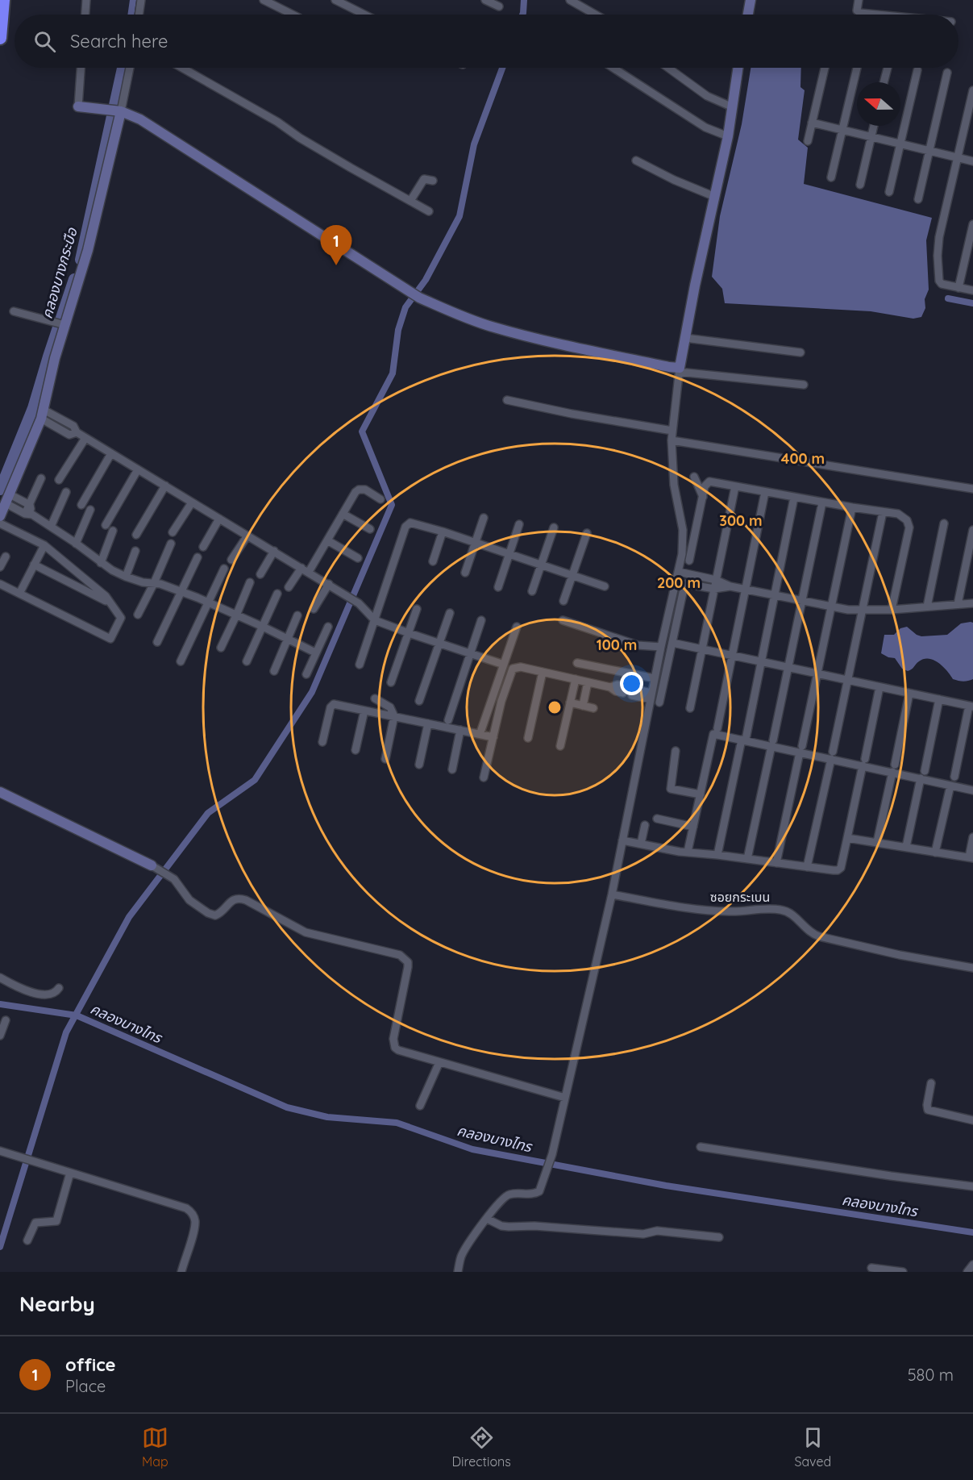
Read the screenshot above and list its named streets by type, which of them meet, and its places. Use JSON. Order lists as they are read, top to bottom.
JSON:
{
  "streets": {
    "street": ["ซอยกระเบน"]
  },
  "water": ["คลองบางกระบือ", "คลองบางไทร"],
  "north": "left",
  "page": {
    "search": "Search here",
    "pins": "1",
    "heading": "Nearby",
    "list": [
      {
        "mark": "1",
        "name": "office",
        "note": "Place",
        "value": "580 m"
      }
    ],
    "nav": ["Map", "Directions", "Saved"]
  },
  "rings": [
    "400 m",
    "300 m",
    "200 m",
    "100 m"
  ]
}
